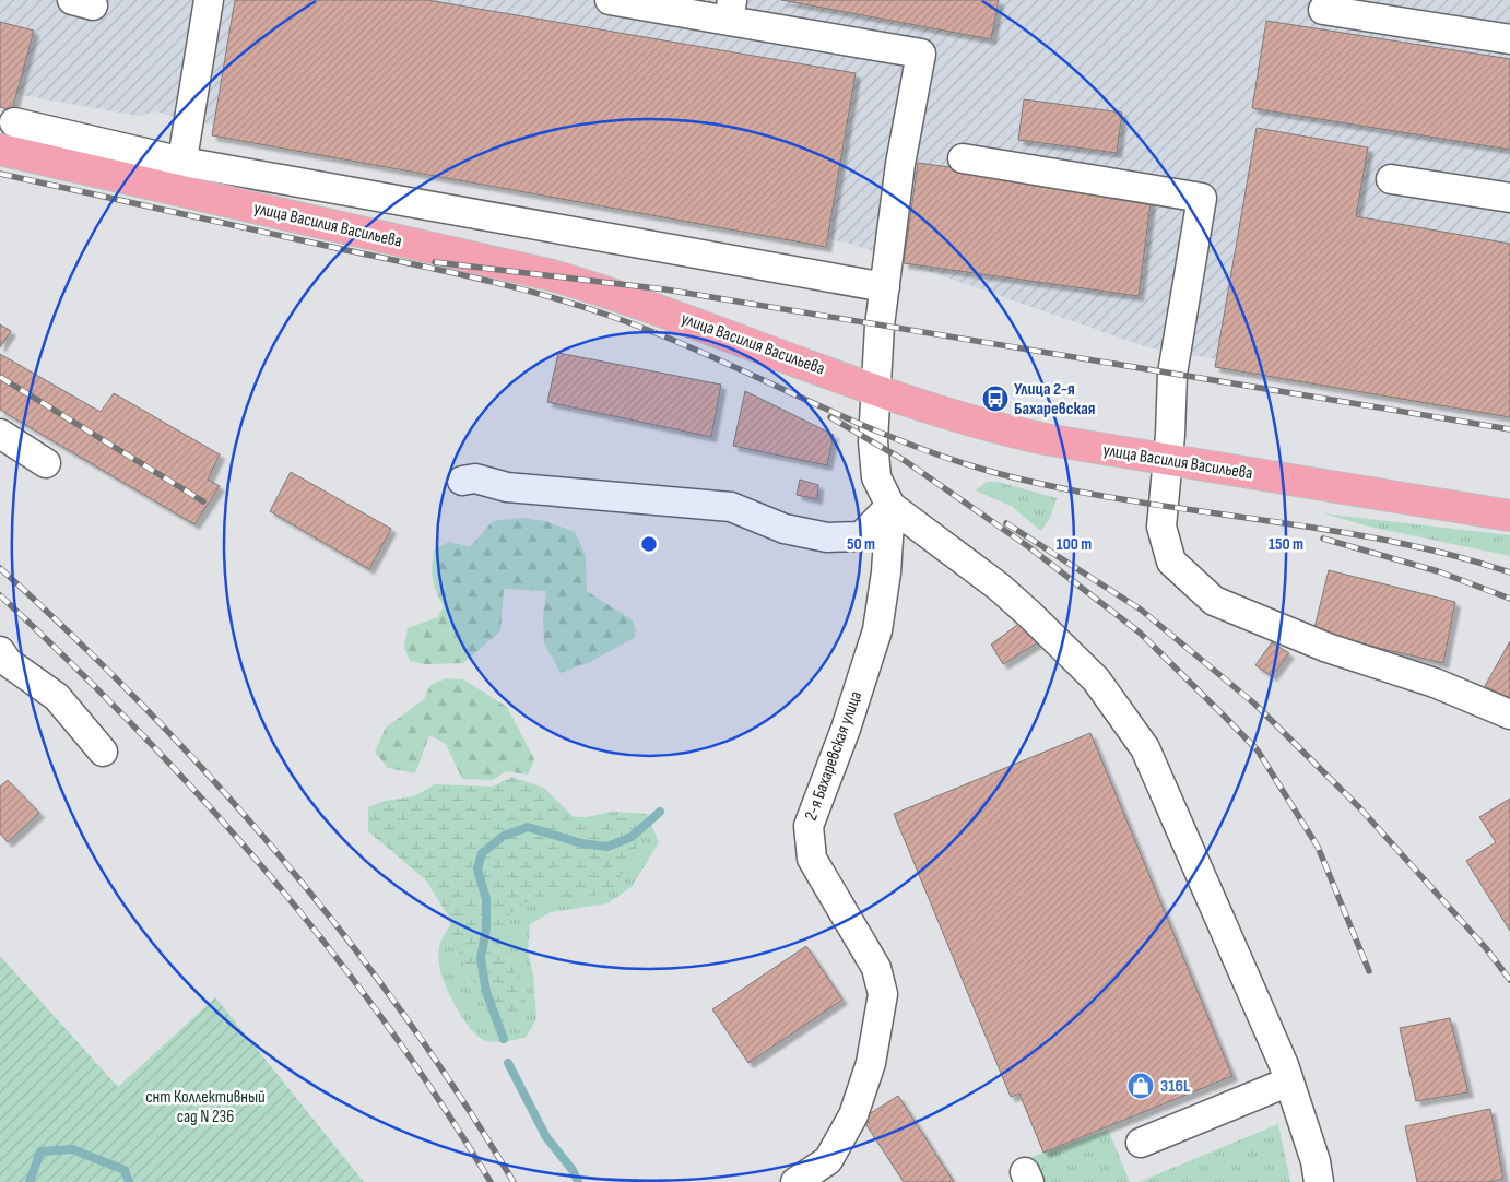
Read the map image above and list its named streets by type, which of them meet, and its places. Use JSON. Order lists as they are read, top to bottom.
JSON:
{
  "streets": {
    "main road": ["улица Василия Васильева"],
    "lane": ["2-я Бахаревская улица"]
  },
  "crossings": [
    ["улица Василия Васильева", "2-я Бахаревская улица"]
  ],
  "parks": ["снт Коллективный сад N 236"],
  "places": {
    "bus stop": ["Улица 2-я Бахаревская"],
    "shop": ["316L"]
  },
  "rings": ["50 m", "100 m", "150 m"]
}
